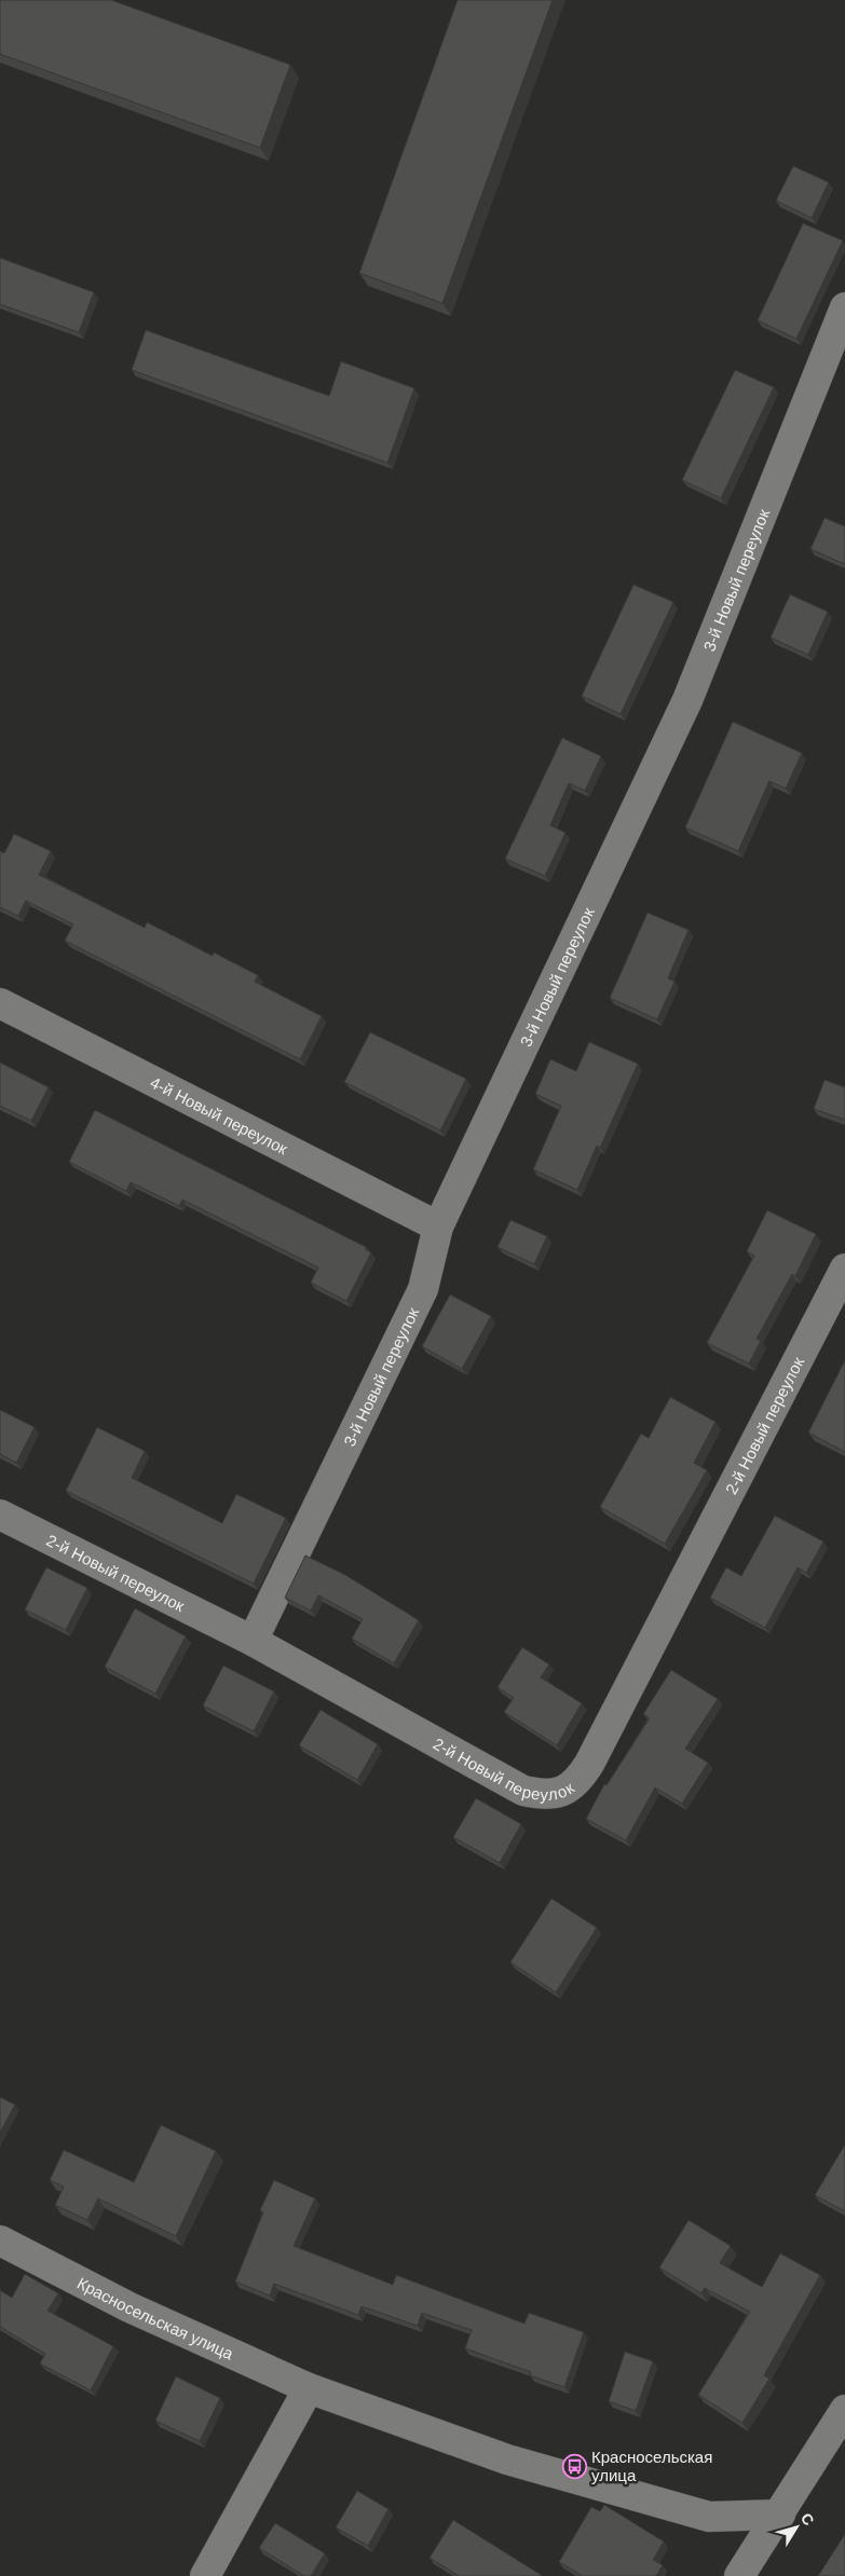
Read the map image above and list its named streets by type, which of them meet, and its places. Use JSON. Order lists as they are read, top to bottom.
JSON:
{
  "streets": {
    "street": [
      "3-й Новый переулок",
      "4-й Новый переулок",
      "2-й Новый переулок",
      "Красносельская улица"
    ]
  },
  "crossings": [
    ["3-й Новый переулок", "4-й Новый переулок"],
    ["3-й Новый переулок", "2-й Новый переулок"]
  ],
  "places": {
    "bus stop": ["Красносельская улица"]
  },
  "north": "top right"
}
